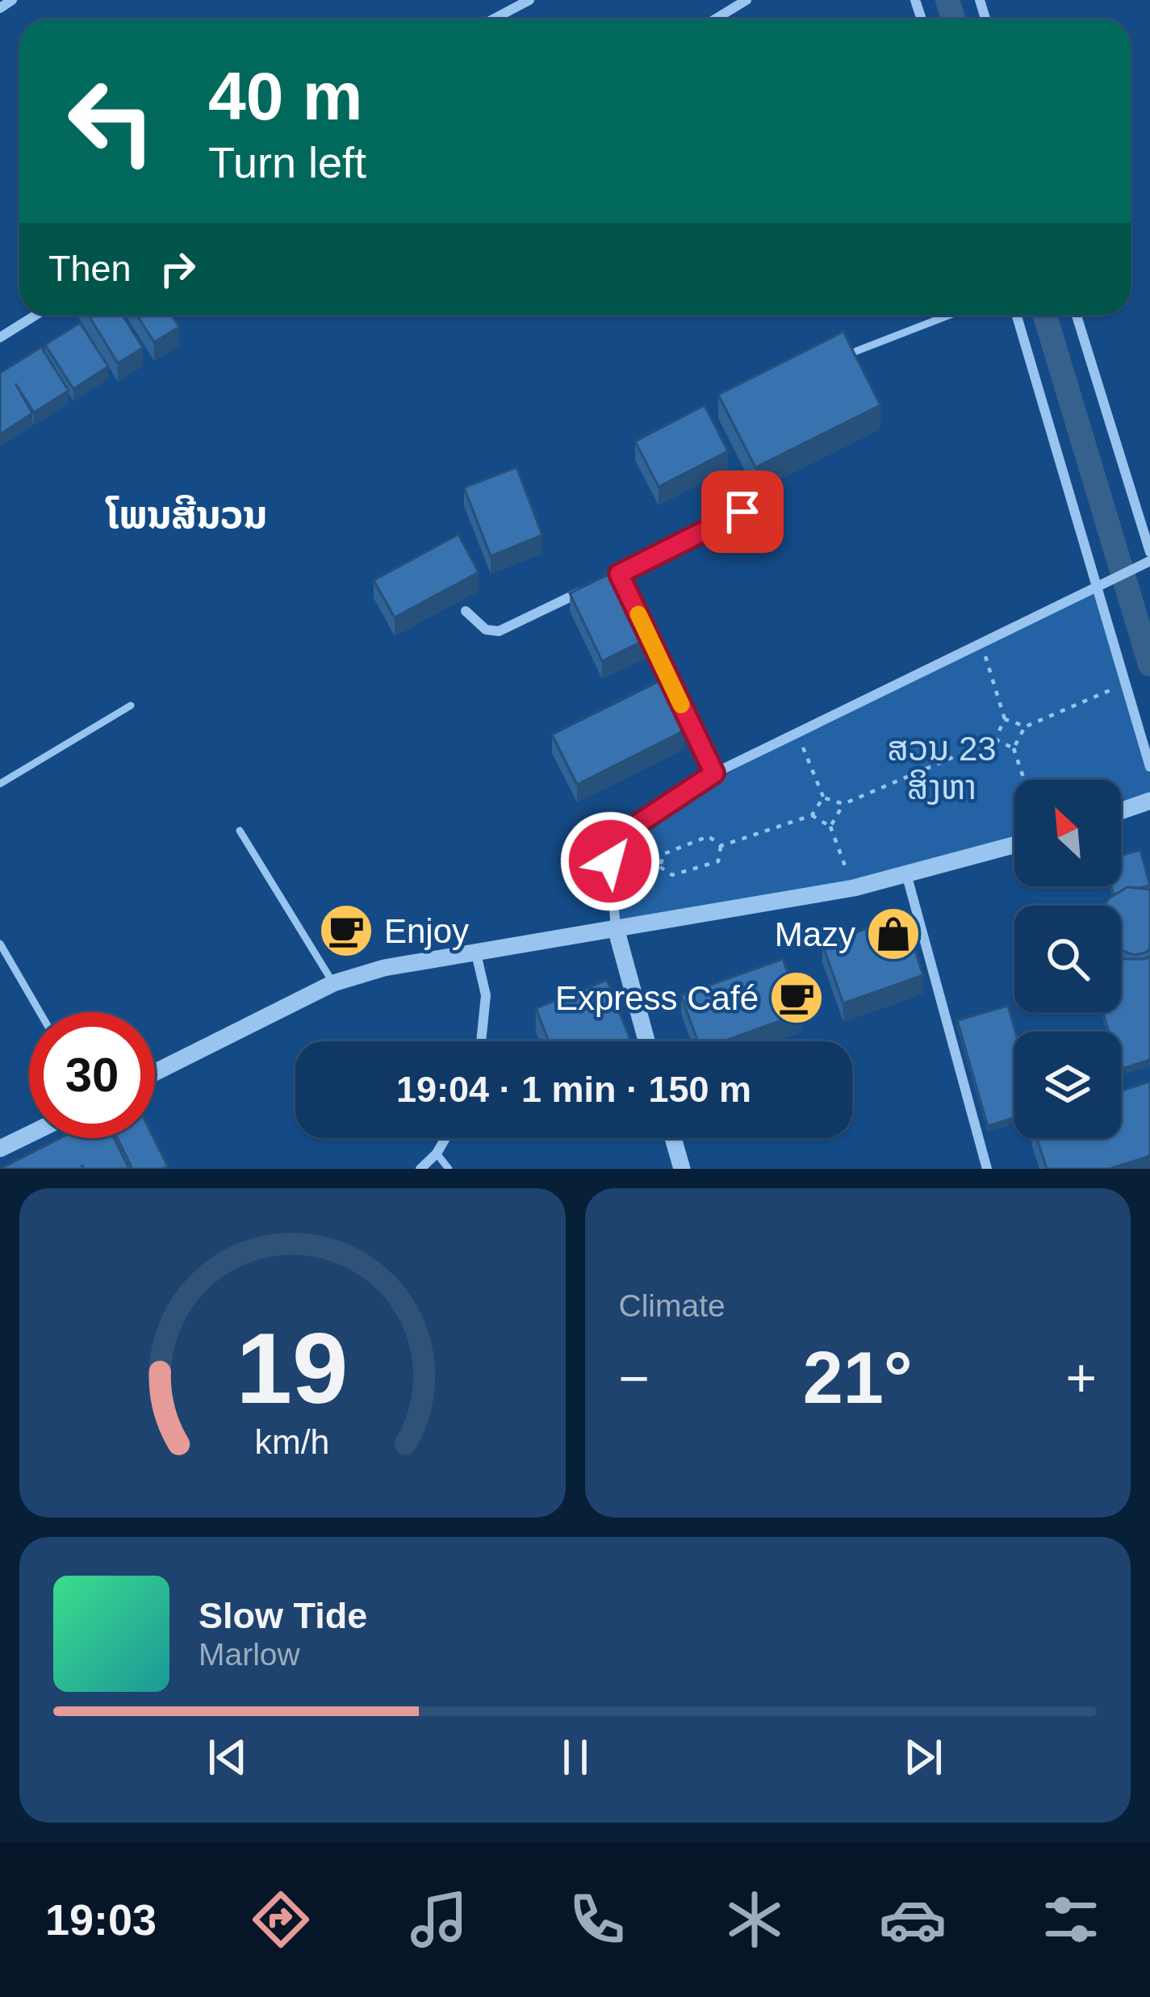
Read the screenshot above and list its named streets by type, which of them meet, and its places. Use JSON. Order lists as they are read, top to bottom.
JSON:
{
  "districts": ["ໂພນສີນວນ"],
  "parks": ["ສວນ 23 ສິງຫາ"],
  "places": {
    "cafe": ["Enjoy", "Express Café"],
    "shop": ["Mazy"]
  },
  "north": "top left",
  "page": {
    "turn": ["40 m", "Turn left"],
    "then": "Then",
    "limit": "30",
    "trip": "19:04 · 1 min · 150 m",
    "tile": "Climate",
    "heat": ["−", "21°", "+"],
    "song": ["Slow Tide", "Marlow"],
    "tabs": "19:03",
    "gauge": ["19", "km/h"]
  }
}
